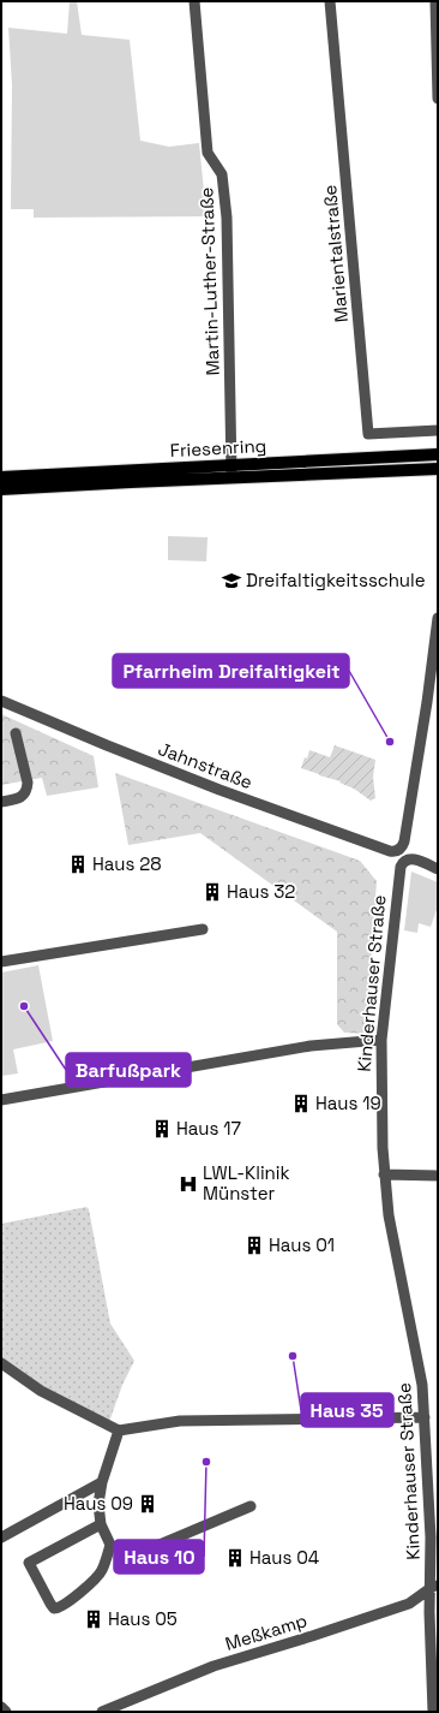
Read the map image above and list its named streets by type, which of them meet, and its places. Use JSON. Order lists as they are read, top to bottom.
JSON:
{
  "streets": {
    "main road": ["Friesenring"],
    "street": [
      "Marientalstraße",
      "Martin-Luther-Straße",
      "Jahnstraße",
      "Kinderhauser Straße",
      "Meßkamp"
    ]
  },
  "crossings": [
    ["Martin-Luther-Straße", "Friesenring"],
    ["Kinderhauser Straße", "Meßkamp"]
  ],
  "places": {
    "school or university": ["Dreifaltigkeitsschule"],
    "other": [
      "Pfarrheim Dreifaltigkeit",
      "Barfußpark",
      "Haus 35",
      "Haus 10"
    ],
    "building": [
      "Haus 28",
      "Haus 32",
      "Haus 19",
      "Haus 17",
      "Haus 01",
      "Haus 09",
      "Haus 04",
      "Haus 05"
    ],
    "hospital": ["LWL-Klinik Münster"]
  }
}
